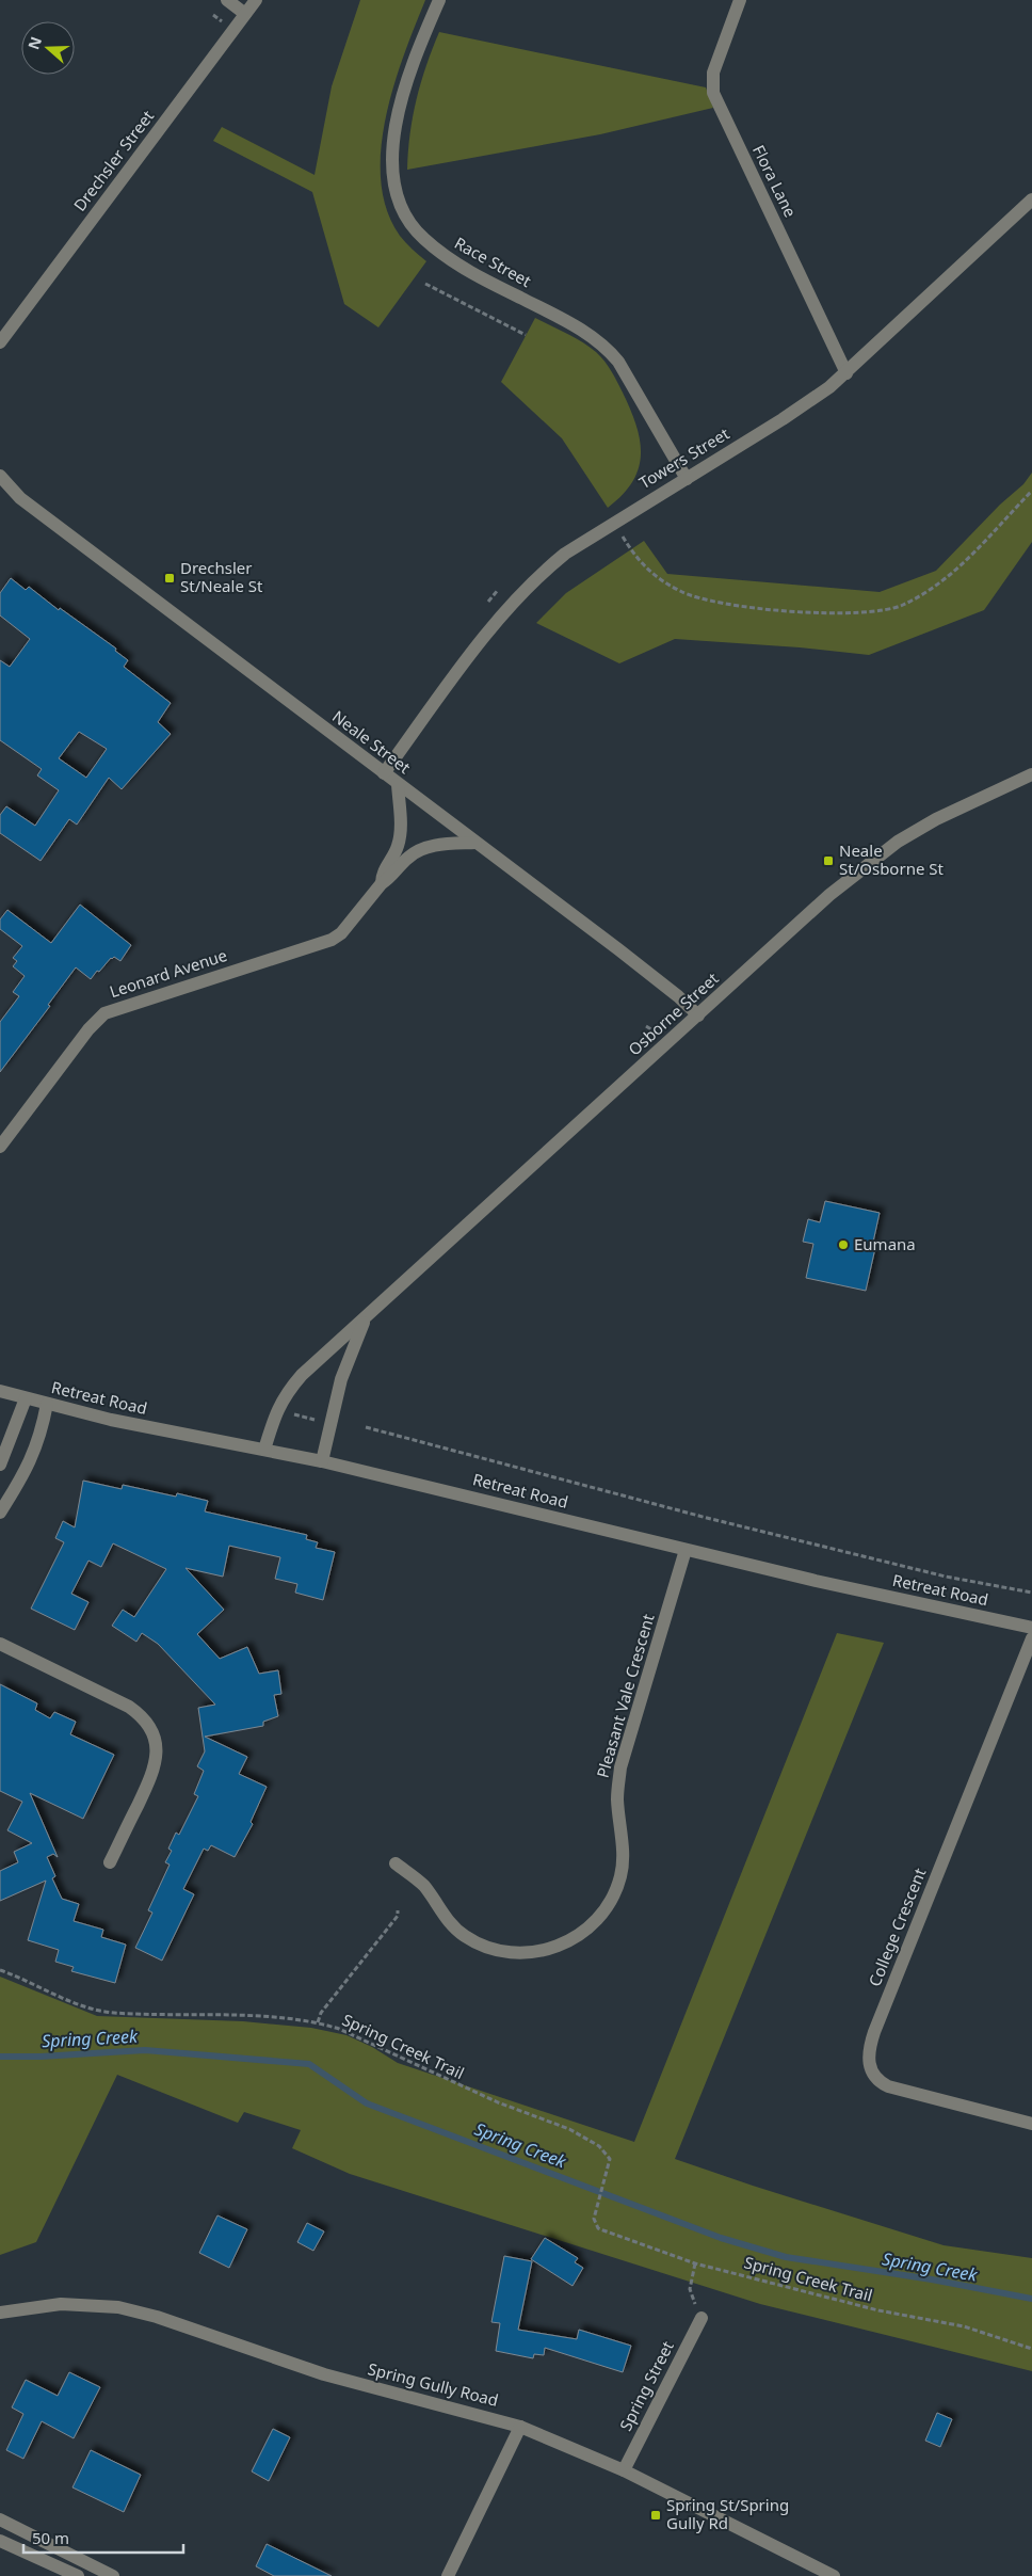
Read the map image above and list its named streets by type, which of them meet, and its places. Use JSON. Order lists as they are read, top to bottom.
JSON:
{
  "streets": {
    "street": [
      "Drechsler Street",
      "Flora Lane",
      "Race Street",
      "Towers Street",
      "Neale Street",
      "Leonard Avenue",
      "Osborne Street",
      "Retreat Road",
      "Pleasant Vale Crescent",
      "College Crescent",
      "Spring Gully Road",
      "Spring Street"
    ],
    "path": ["Spring Creek Trail"]
  },
  "crossings": [
    ["Flora Lane", "Towers Street"],
    ["Race Street", "Towers Street"],
    ["Towers Street", "Neale Street"],
    ["Neale Street", "Leonard Avenue"],
    ["Neale Street", "Osborne Street"],
    ["Osborne Street", "Retreat Road"],
    ["Retreat Road", "Pleasant Vale Crescent"],
    ["Spring Gully Road", "Spring Street"]
  ],
  "water": ["Spring Creek"],
  "places": {
    "transit": ["Drechsler St/Neale St", "Neale St/Osborne St", "Spring St/Spring Gully Rd"],
    "other": ["Eumana"]
  },
  "scale_bar": "50 m",
  "north": "left"
}
